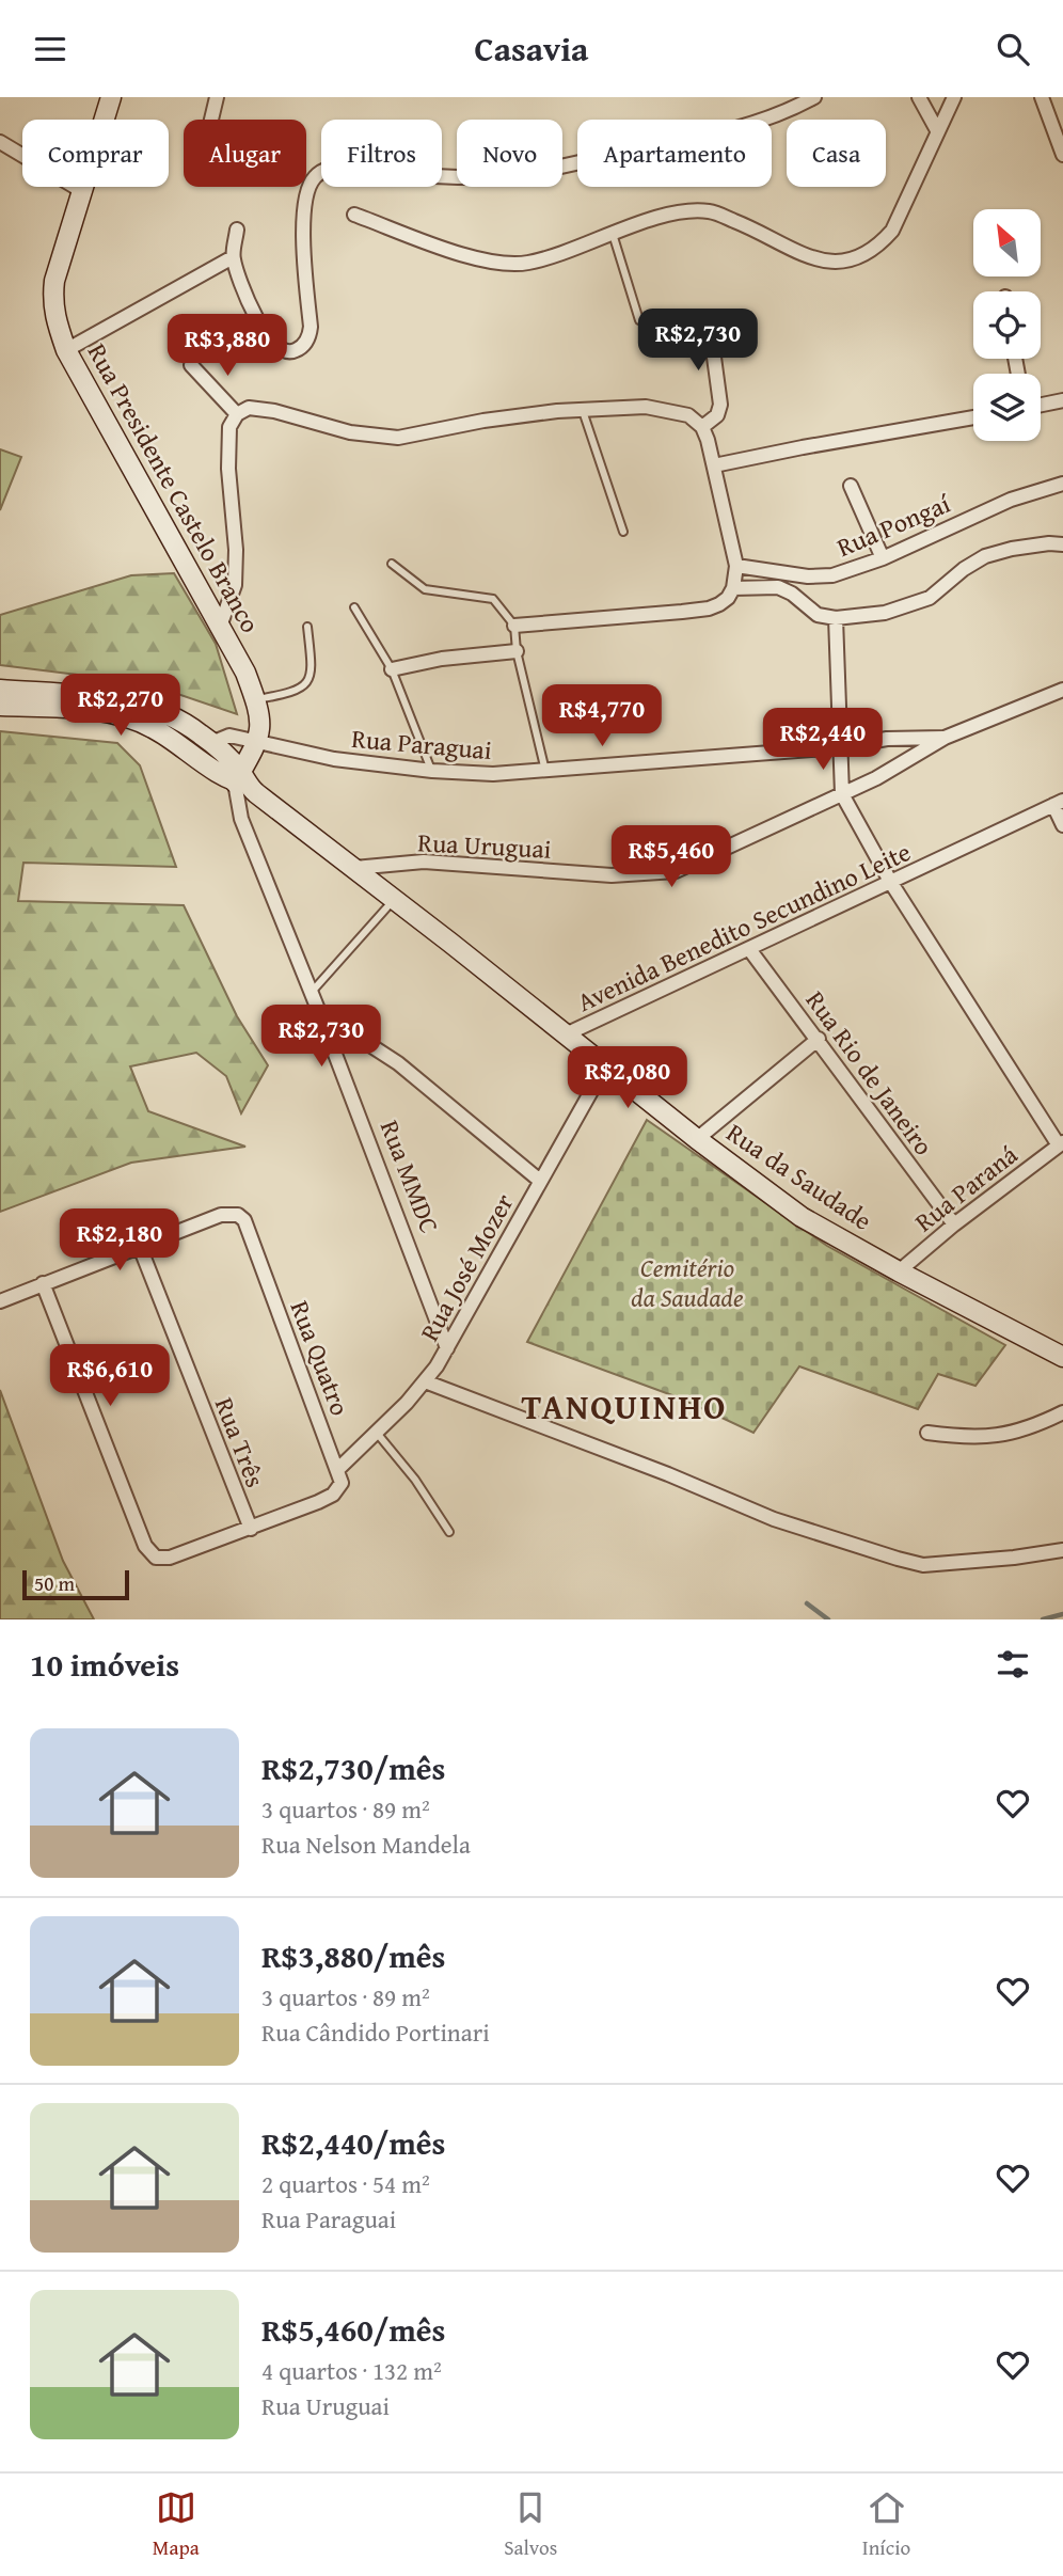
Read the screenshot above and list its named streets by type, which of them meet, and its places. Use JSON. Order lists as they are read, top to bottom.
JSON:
{
  "streets": {
    "main road": ["Rua Presidente Castelo Branco", "Rua da Saudade"],
    "street": [
      "Rua Pongaí",
      "Rua Paraguai",
      "Rua Uruguai",
      "Avenida Benedito Secundino Leite",
      "Rua Rio de Janeiro",
      "Rua MMDC",
      "Rua Paraná",
      "Rua José Mozer",
      "Rua Quatro",
      "Rua Três"
    ]
  },
  "crossings": [
    ["Rua Presidente Castelo Branco", "Rua Paraguai"],
    ["Rua Paraguai", "Rua Uruguai"],
    ["Rua Uruguai", "Rua da Saudade"],
    ["Avenida Benedito Secundino Leite", "Rua Rio de Janeiro"],
    ["Avenida Benedito Secundino Leite", "Rua da Saudade"],
    ["Rua Rio de Janeiro", "Rua Paraná"],
    ["Rua MMDC", "Rua da Saudade"],
    ["Rua MMDC", "Rua José Mozer"],
    ["Rua da Saudade", "Rua Paraná"],
    ["Rua da Saudade", "Rua José Mozer"],
    ["Rua José Mozer", "Rua Quatro"],
    ["Rua Quatro", "Rua Três"]
  ],
  "districts": ["TANQUINHO"],
  "parks": ["Cemitério da Saudade"],
  "scale_bar": "50 m",
  "north": "top left",
  "page": {
    "header": "Casavia",
    "chip": [
      "Comprar",
      "Alugar",
      "Filtros",
      "Novo",
      "Apartamento",
      "Casa"
    ],
    "price": [
      "R$2,730",
      "R$3,880",
      "R$2,270",
      "R$4,770",
      "R$2,440",
      "R$5,460",
      "R$2,730",
      "R$2,080",
      "R$2,180",
      "R$6,610"
    ],
    "scale": "50 m",
    "heading": "10 imóveis",
    "list": [
      {
        "name": "R$2,730/mês",
        "note": "3 quartos · 89 m² · Rua Nelson Mandela"
      },
      {
        "name": "R$3,880/mês",
        "note": "3 quartos · 89 m² · Rua Cândido Portinari"
      },
      {
        "name": "R$2,440/mês",
        "note": "2 quartos · 54 m² · Rua Paraguai"
      },
      {
        "name": "R$5,460/mês",
        "note": "4 quartos · 132 m² · Rua Uruguai"
      }
    ],
    "tabs": ["Mapa", "Salvos", "Início"]
  }
}
